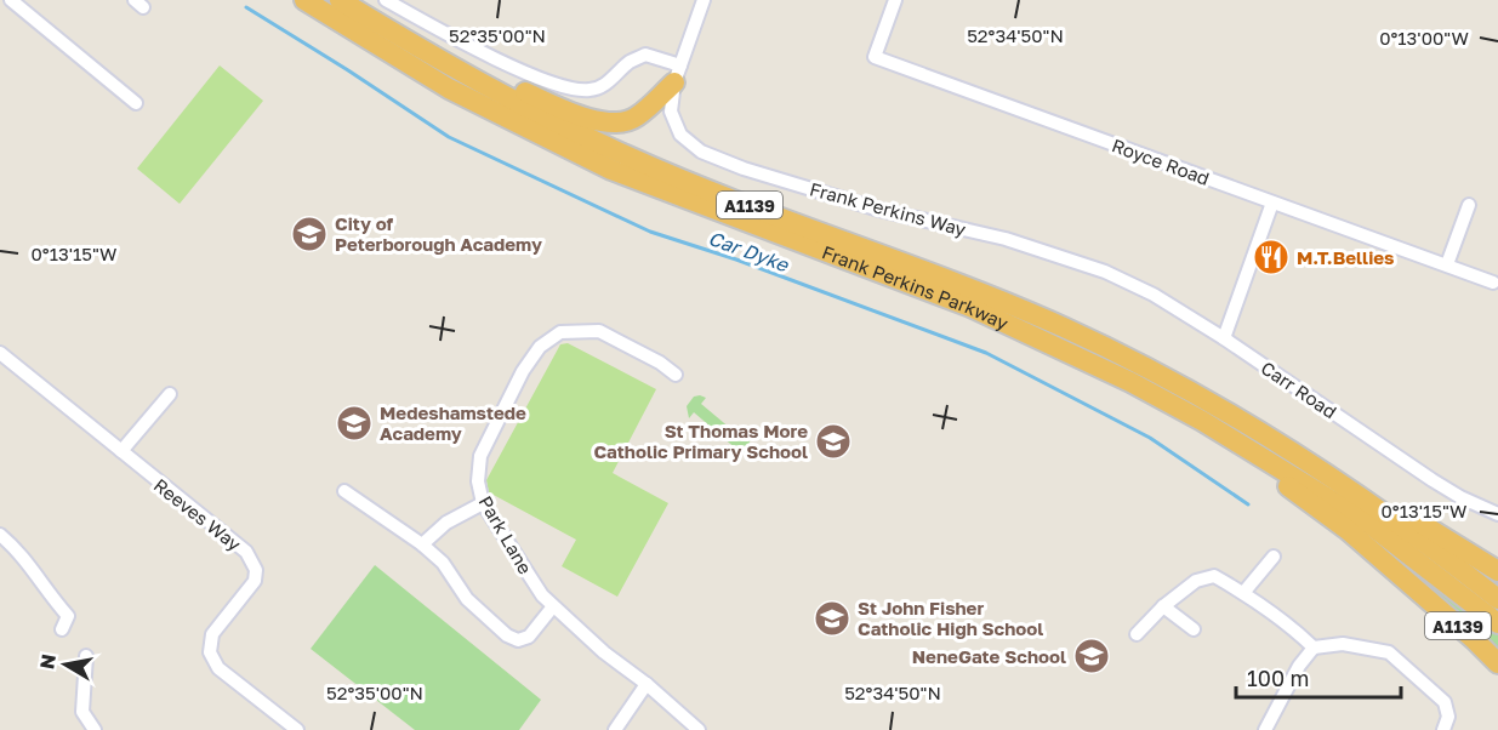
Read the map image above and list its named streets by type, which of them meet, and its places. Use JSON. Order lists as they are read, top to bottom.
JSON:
{
  "streets": {
    "highway": ["A1139", "Frank Perkins Parkway"],
    "street": [
      "Royce Road",
      "Frank Perkins Way",
      "Carr Road",
      "Reeves Way",
      "Park Lane"
    ]
  },
  "crossings": [
    ["A1139", "Frank Perkins Parkway"],
    ["Frank Perkins Way", "Carr Road"]
  ],
  "water": ["Car Dyke"],
  "places": {
    "school or university": [
      "City of Peterborough Academy",
      "Medeshamstede Academy",
      "St Thomas More Catholic Primary School",
      "St John Fisher Catholic High School",
      "NeneGate School"
    ],
    "restaurant": ["M.T.Bellies"]
  },
  "scale_bar": "100 m",
  "north": "left",
  "coordinates": [
    "52°35'00\"N",
    "52°34'50\"N",
    "0°13'00\"W",
    "0°13'15\"W"
  ]
}
